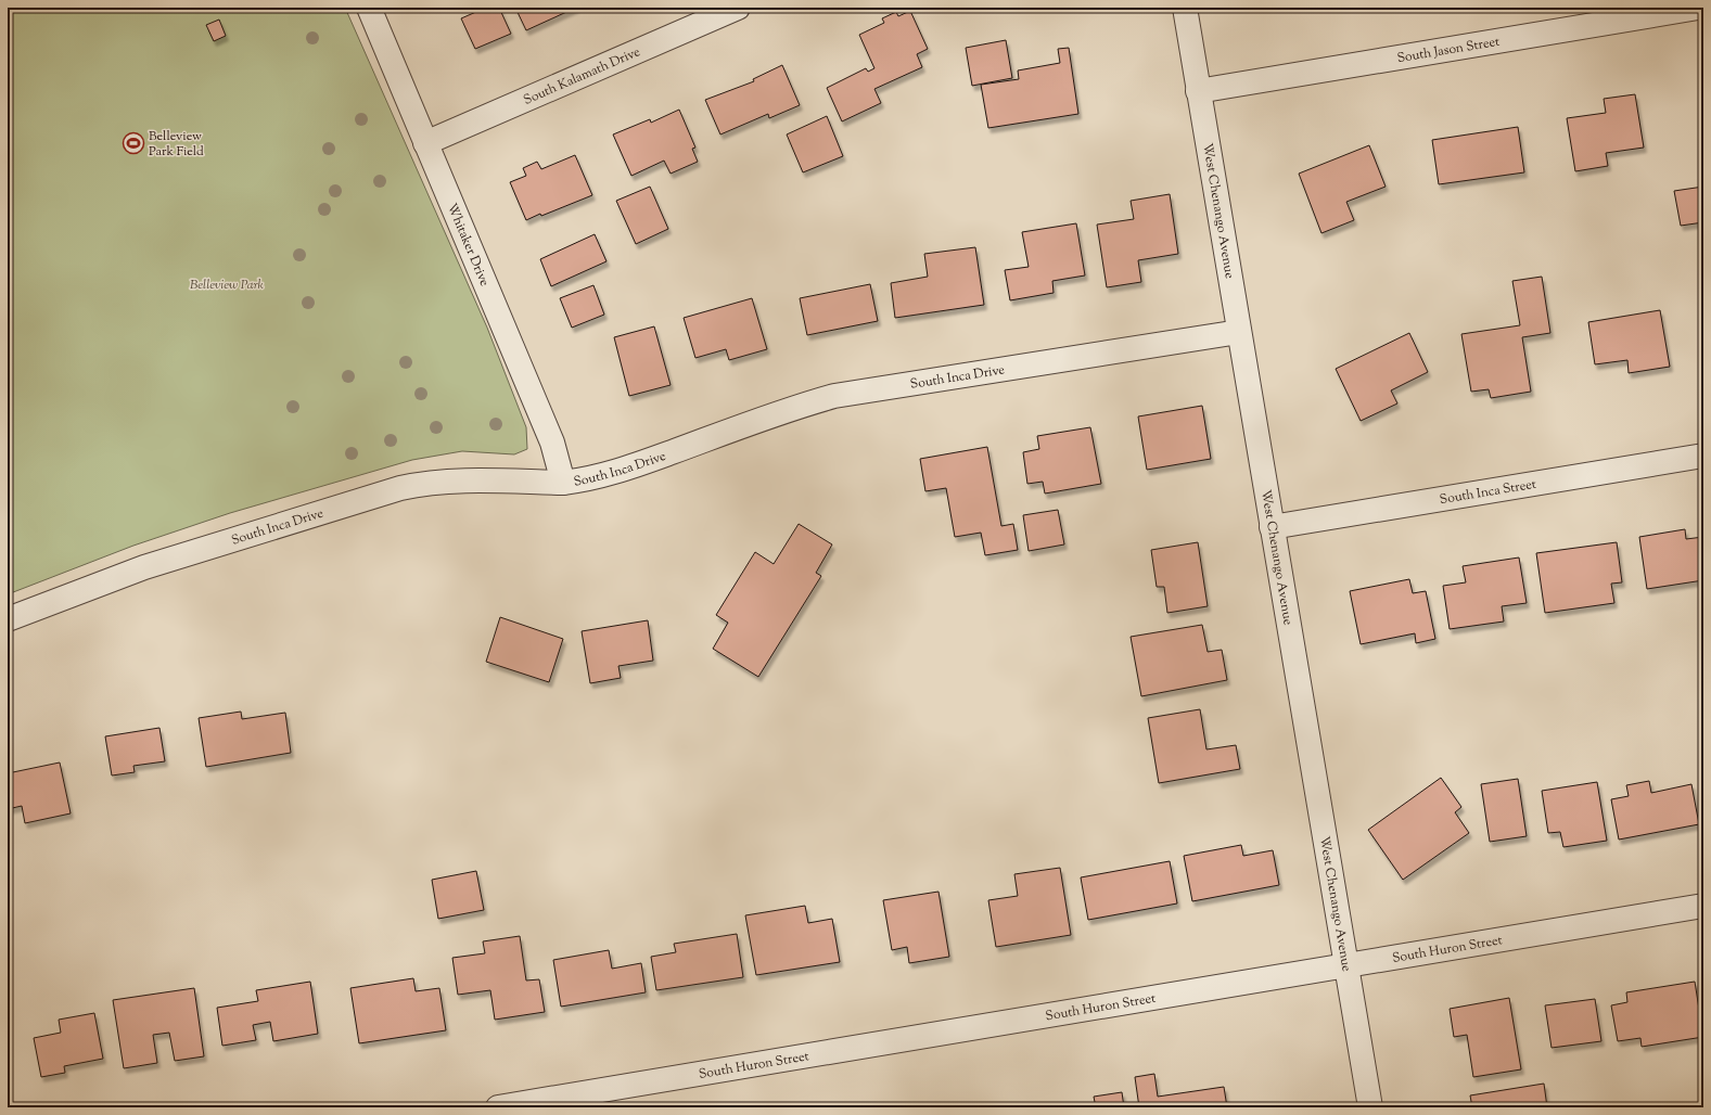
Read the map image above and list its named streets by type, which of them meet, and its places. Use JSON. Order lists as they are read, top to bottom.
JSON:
{
  "streets": {
    "street": [
      "South Jason Street",
      "South Kalamath Drive",
      "West Chenango Avenue",
      "Whitaker Drive",
      "South Inca Drive",
      "South Inca Street",
      "South Huron Street"
    ]
  },
  "crossings": [
    ["South Jason Street", "West Chenango Avenue"],
    ["South Kalamath Drive", "Whitaker Drive"],
    ["West Chenango Avenue", "South Inca Drive"],
    ["West Chenango Avenue", "South Inca Street"],
    ["West Chenango Avenue", "South Huron Street"],
    ["Whitaker Drive", "South Inca Drive"]
  ],
  "parks": ["Belleview Park"],
  "places": {
    "sports": ["Belleview Park Field"]
  }
}
